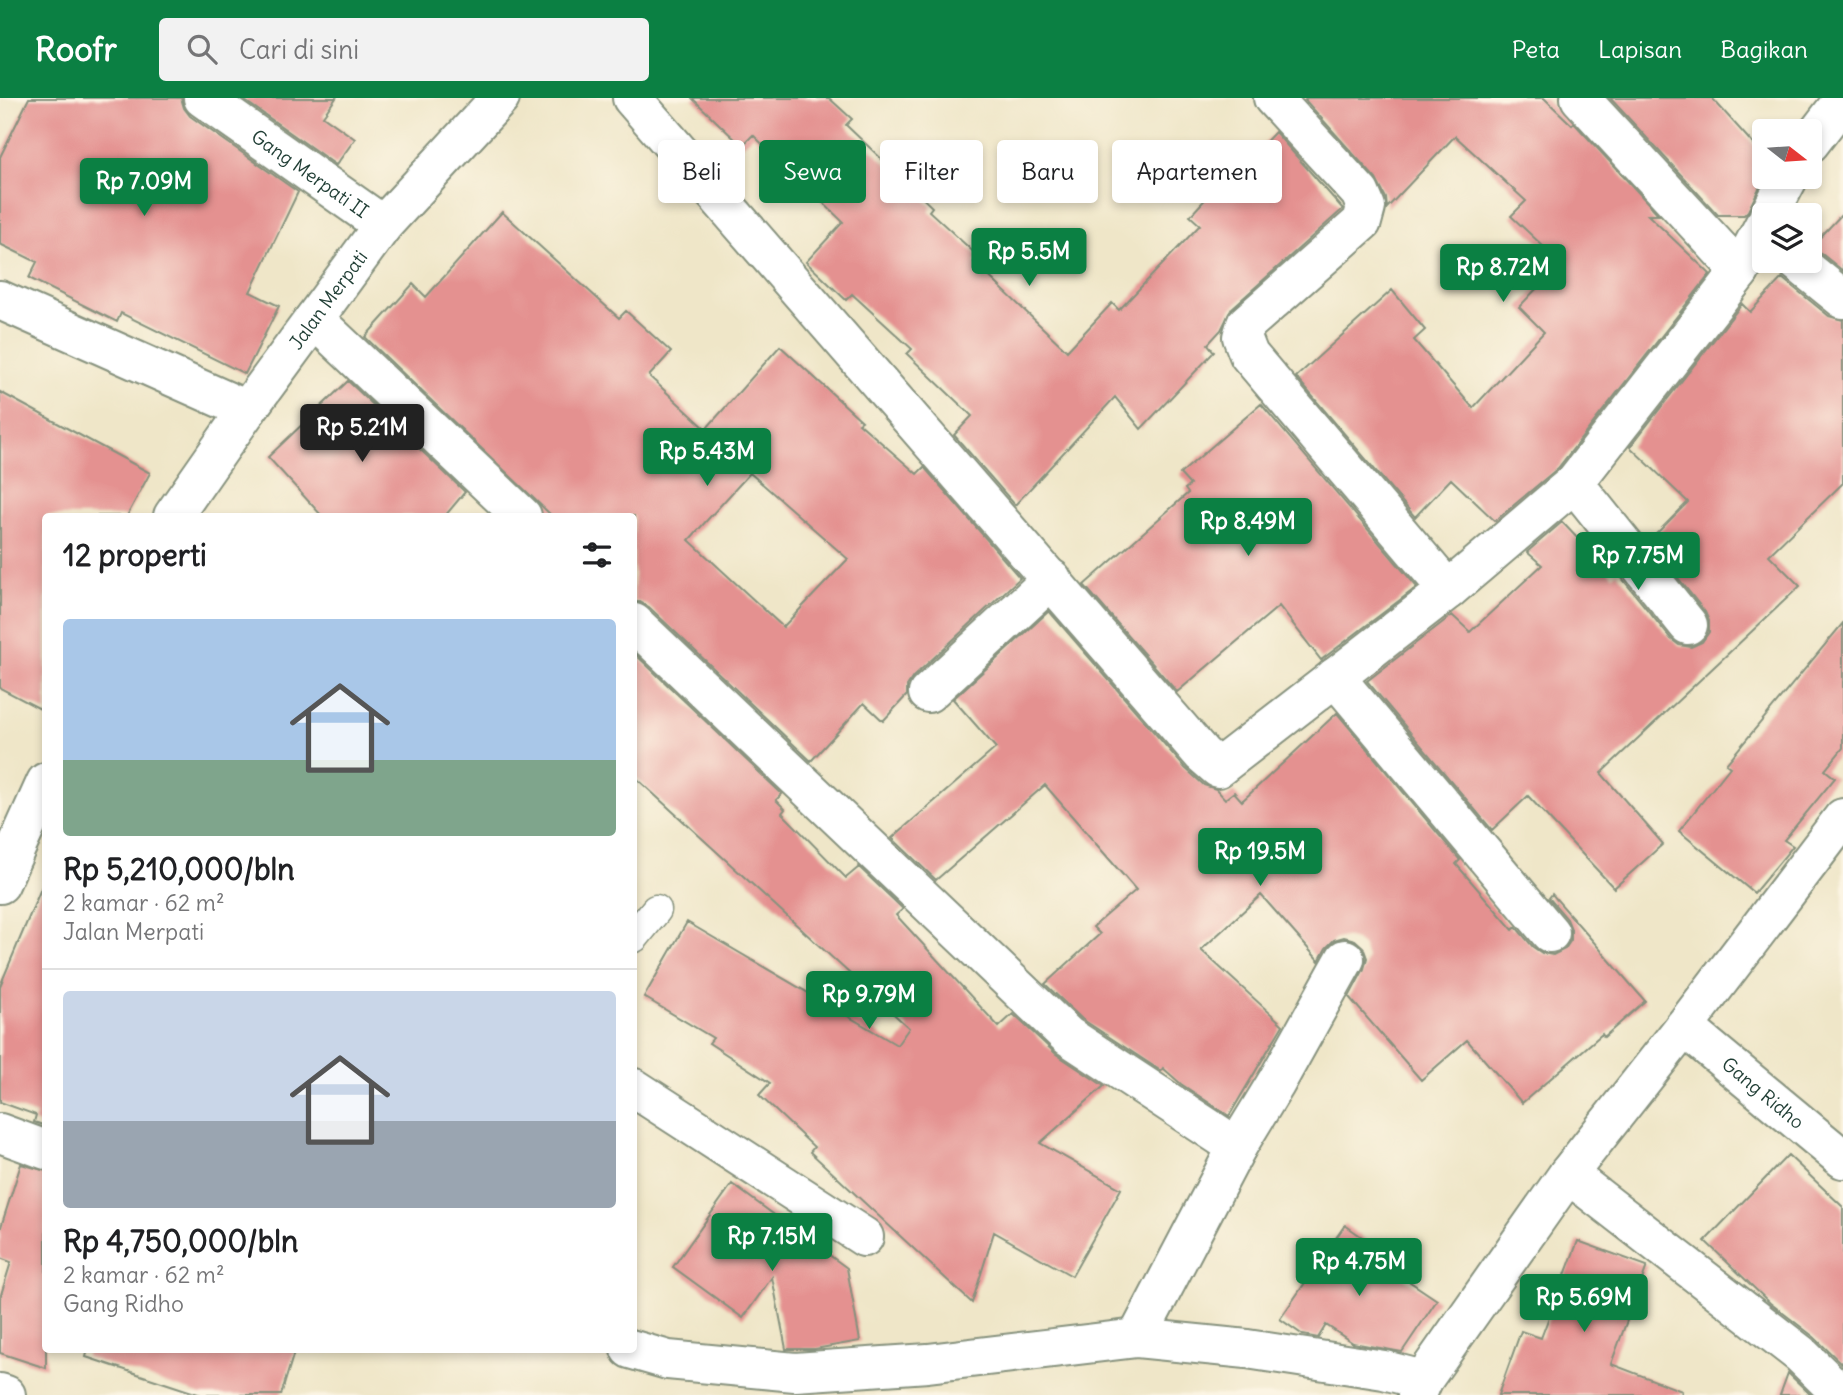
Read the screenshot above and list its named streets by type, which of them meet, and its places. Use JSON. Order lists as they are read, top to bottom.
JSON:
{
  "streets": {
    "street": ["Gang Merpati II", "Jalan Merpati", "Gang Ridho"]
  },
  "crossings": [
    ["Gang Merpati II", "Jalan Merpati"]
  ],
  "north": "right",
  "page": {
    "header": "Roofr",
    "search": "Cari di sini",
    "nav": ["Peta", "Lapisan", "Bagikan"],
    "chip": [
      "Beli",
      "Sewa",
      "Filter",
      "Baru",
      "Apartemen"
    ],
    "price": [
      "Rp 7.09M",
      "Rp 5.5M",
      "Rp 8.72M",
      "Rp 5.21M",
      "Rp 5.43M",
      "Rp 8.49M",
      "Rp 7.75M",
      "Rp 19.5M",
      "Rp 9.79M",
      "Rp 7.15M",
      "Rp 4.75M",
      "Rp 5.69M"
    ],
    "heading": "12 properti",
    "list": [
      {
        "name": "Rp 5,210,000/bln",
        "note": "2 kamar · 62 m² · Jalan Merpati"
      },
      {
        "name": "Rp 4,750,000/bln",
        "note": "2 kamar · 62 m² · Gang Ridho"
      }
    ]
  }
}
